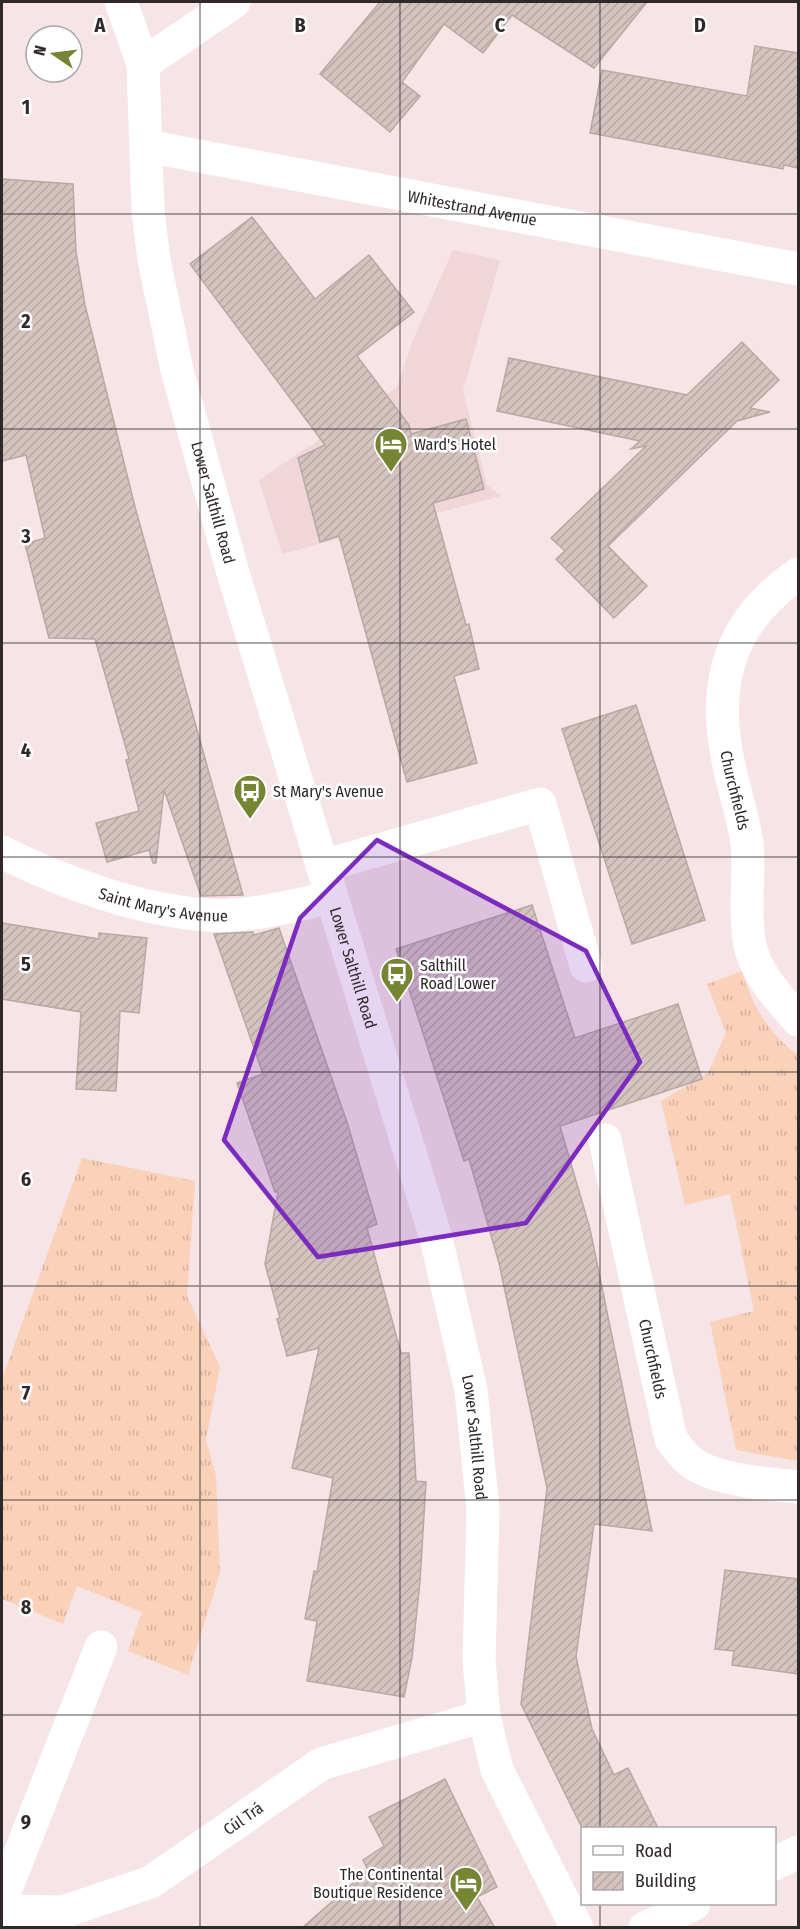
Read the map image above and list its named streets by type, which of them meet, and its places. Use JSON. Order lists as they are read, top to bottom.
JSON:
{
  "streets": {
    "street": [
      "Whitestrand Avenue",
      "Lower Salthill Road",
      "Churchfields",
      "Saint Mary's Avenue",
      "Cúl Trá"
    ]
  },
  "crossings": [
    ["Whitestrand Avenue", "Lower Salthill Road"],
    ["Lower Salthill Road", "Saint Mary's Avenue"],
    ["Lower Salthill Road", "Cúl Trá"]
  ],
  "places": {
    "hotel": ["Ward's Hotel", "The Continental Boutique Residence"],
    "bus stop": ["St Mary's Avenue", "Salthill Road Lower"]
  },
  "legend": ["Road", "Building"],
  "north": "left",
  "grid": {
    "columns": [
      "A",
      "B",
      "C",
      "D"
    ],
    "rows": [
      "1",
      "2",
      "3",
      "4",
      "5",
      "6",
      "7",
      "8",
      "9"
    ]
  }
}
